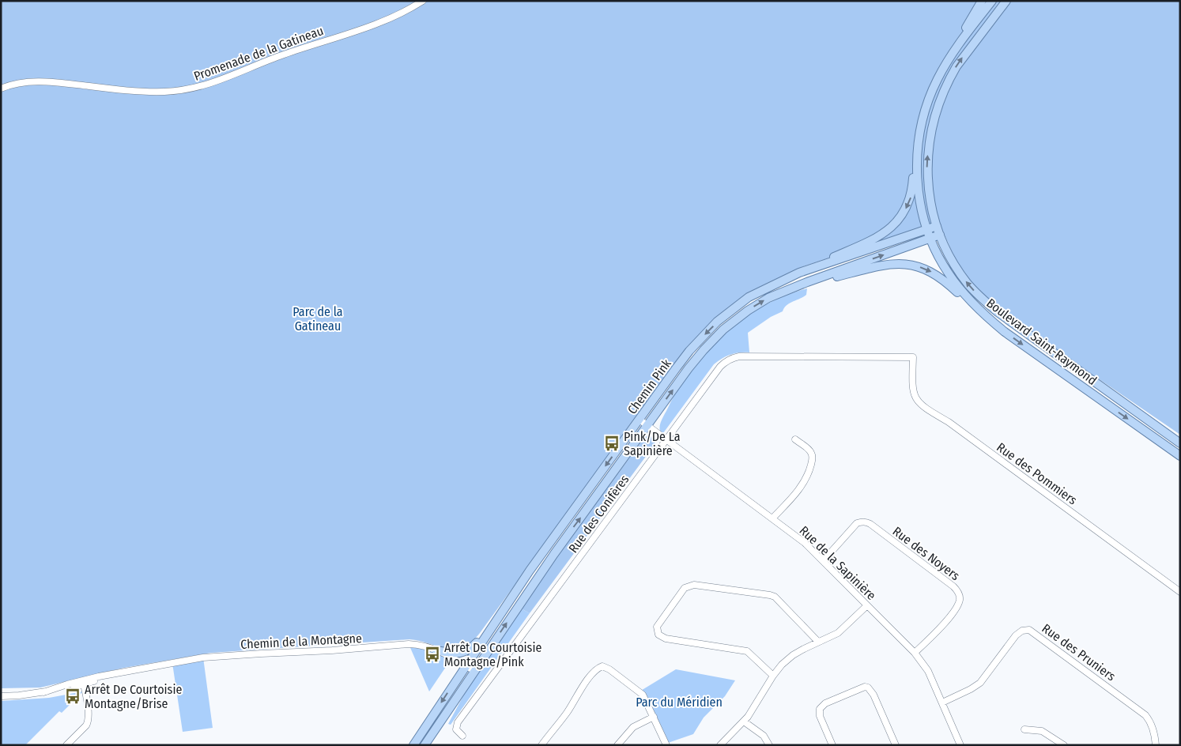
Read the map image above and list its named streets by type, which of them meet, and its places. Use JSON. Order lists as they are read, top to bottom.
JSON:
{
  "streets": {
    "main road": ["Boulevard Saint-Raymond", "Chemin Pink"],
    "street": [
      "Promenade de la Gatineau",
      "Rue des Pommiers",
      "Rue des Conifères",
      "Rue des Noyers",
      "Rue de la Sapinière",
      "Chemin de la Montagne",
      "Rue des Pruniers"
    ]
  },
  "crossings": [
    ["Boulevard Saint-Raymond", "Chemin Pink"],
    ["Chemin Pink", "Rue de la Sapinière"],
    ["Chemin Pink", "Chemin de la Montagne"],
    ["Rue des Pommiers", "Rue des Conifères"],
    ["Rue des Conifères", "Rue de la Sapinière"],
    ["Rue des Noyers", "Rue de la Sapinière"],
    ["Rue de la Sapinière", "Rue des Pruniers"]
  ],
  "parks": ["Parc de la Gatineau", "Parc du Méridien"],
  "places": {
    "bus stop": ["Pink/De La Sapinière", "Arrêt De Courtoisie Montagne/Pink", "Arrêt De Courtoisie Montagne/Brise"]
  }
}
